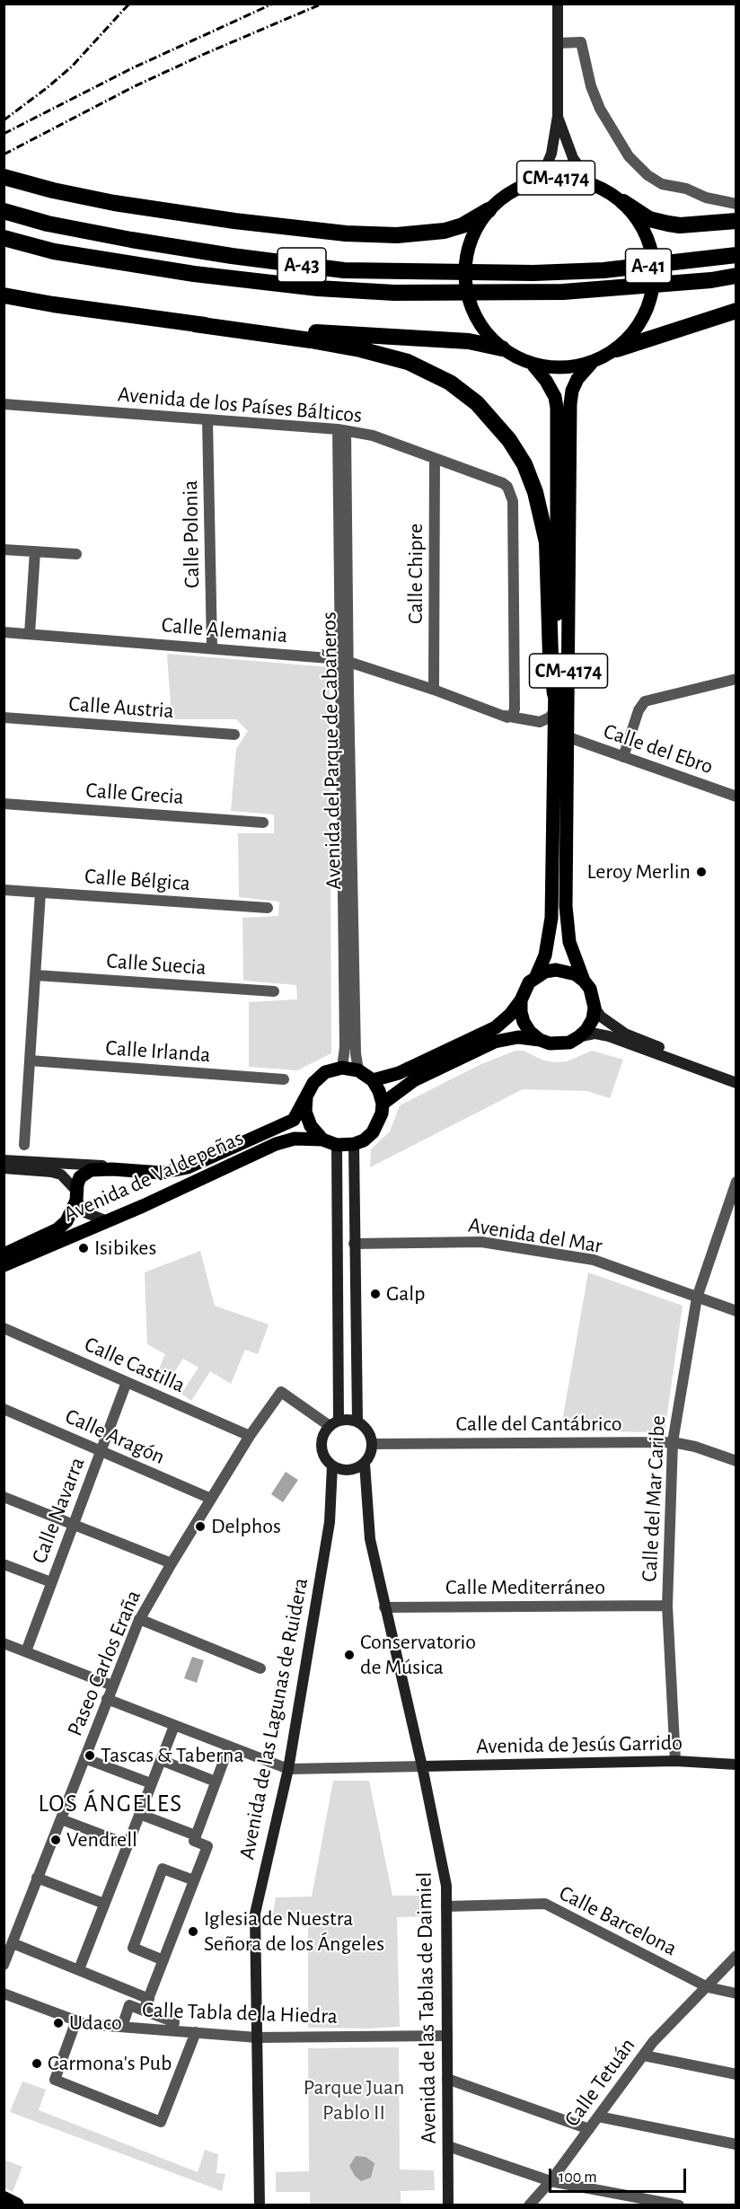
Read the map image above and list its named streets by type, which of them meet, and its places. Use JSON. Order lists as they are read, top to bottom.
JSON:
{
  "streets": {
    "highway": ["A-43", "A-41"],
    "main road": [
      "CM-4174",
      "Avenida de Valdepeñas",
      "Avenida de las Lagunas de Ruidera",
      "Avenida de Jesús Garrido",
      "Avenida de las Tablas de Daimiel"
    ],
    "street": [
      "Avenida de los Países Bálticos",
      "Calle Polonia",
      "Calle Chipre",
      "Calle Alemania",
      "Calle Austria",
      "Calle del Ebro",
      "Avenida del Parque de Cabañeros",
      "Calle Grecia",
      "Calle Bélgica",
      "Calle Suecia",
      "Calle Irlanda",
      "Avenida del Mar",
      "Calle Castilla",
      "Calle del Cantábrico",
      "Calle Aragón",
      "Calle del Mar Caribe",
      "Calle Navarra",
      "Calle Mediterráneo",
      "Paseo Carlos Eraña",
      "Calle Barcelona",
      "Calle Tabla de la Hiedra",
      "Calle Tetuán"
    ]
  },
  "crossings": [
    ["CM-4174", "Calle del Ebro"],
    ["A-43", "A-41"],
    ["Avenida de los Países Bálticos", "Calle Polonia"],
    ["Avenida de los Países Bálticos", "Calle Chipre"],
    ["Avenida de los Países Bálticos", "Calle Alemania"],
    ["Avenida de los Países Bálticos", "Avenida del Parque de Cabañeros"],
    ["Calle Polonia", "Calle Alemania"],
    ["Calle Chipre", "Calle Alemania"],
    ["Calle Alemania", "Avenida del Parque de Cabañeros"],
    ["Avenida del Parque de Cabañeros", "Avenida de Valdepeñas"],
    ["Avenida del Mar", "Calle del Mar Caribe"],
    ["Calle Castilla", "Calle Navarra"],
    ["Calle Castilla", "Paseo Carlos Eraña"],
    ["Calle del Cantábrico", "Calle del Mar Caribe"],
    ["Calle del Cantábrico", "Paseo Carlos Eraña"],
    ["Calle del Cantábrico", "Avenida de las Lagunas de Ruidera"],
    ["Calle del Cantábrico", "Avenida de las Tablas de Daimiel"],
    ["Calle Aragón", "Calle Navarra"],
    ["Calle Aragón", "Paseo Carlos Eraña"],
    ["Calle del Mar Caribe", "Calle Mediterráneo"],
    ["Calle del Mar Caribe", "Avenida de Jesús Garrido"],
    ["Calle Mediterráneo", "Avenida de las Tablas de Daimiel"],
    ["Paseo Carlos Eraña", "Avenida de las Lagunas de Ruidera"],
    ["Paseo Carlos Eraña", "Avenida de las Tablas de Daimiel"],
    ["Avenida de las Lagunas de Ruidera", "Avenida de las Tablas de Daimiel"],
    ["Avenida de las Lagunas de Ruidera", "Calle Tabla de la Hiedra"],
    ["Avenida de Jesús Garrido", "Avenida de las Tablas de Daimiel"],
    ["Calle Barcelona", "Avenida de las Tablas de Daimiel"],
    ["Calle Barcelona", "Calle Tetuán"],
    ["Avenida de las Tablas de Daimiel", "Calle Tabla de la Hiedra"]
  ],
  "districts": ["LOS ÁNGELES"],
  "parks": ["Parque Juan Pablo II"],
  "places": [
    "Leroy Merlin",
    "Isibikes",
    "Galp",
    "Delphos",
    "Conservatorio de Música",
    "Tascas & Taberna",
    "Vendrell",
    "Iglesia de Nuestra Señora de los Ángeles",
    "Udaco",
    "Carmona's Pub"
  ],
  "scale_bar": "100 m"
}
